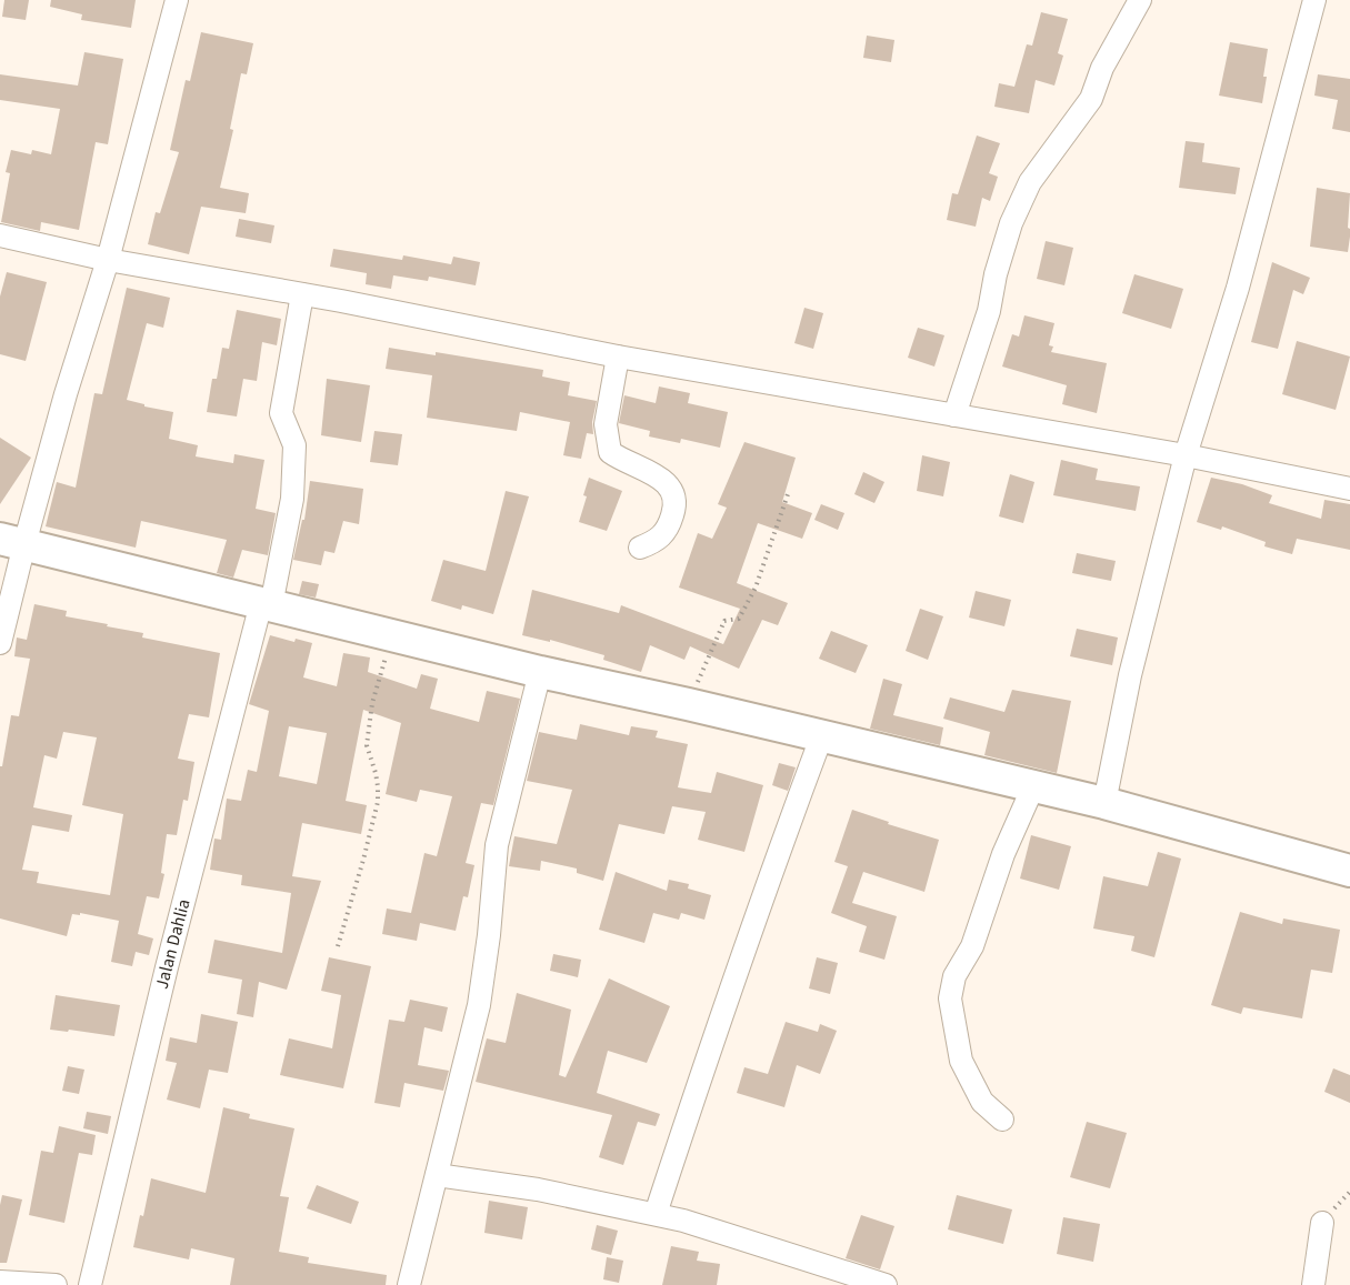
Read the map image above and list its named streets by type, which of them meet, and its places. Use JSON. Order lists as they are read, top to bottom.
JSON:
{
  "streets": {
    "street": ["Jalan Dahlia"]
  }
}
